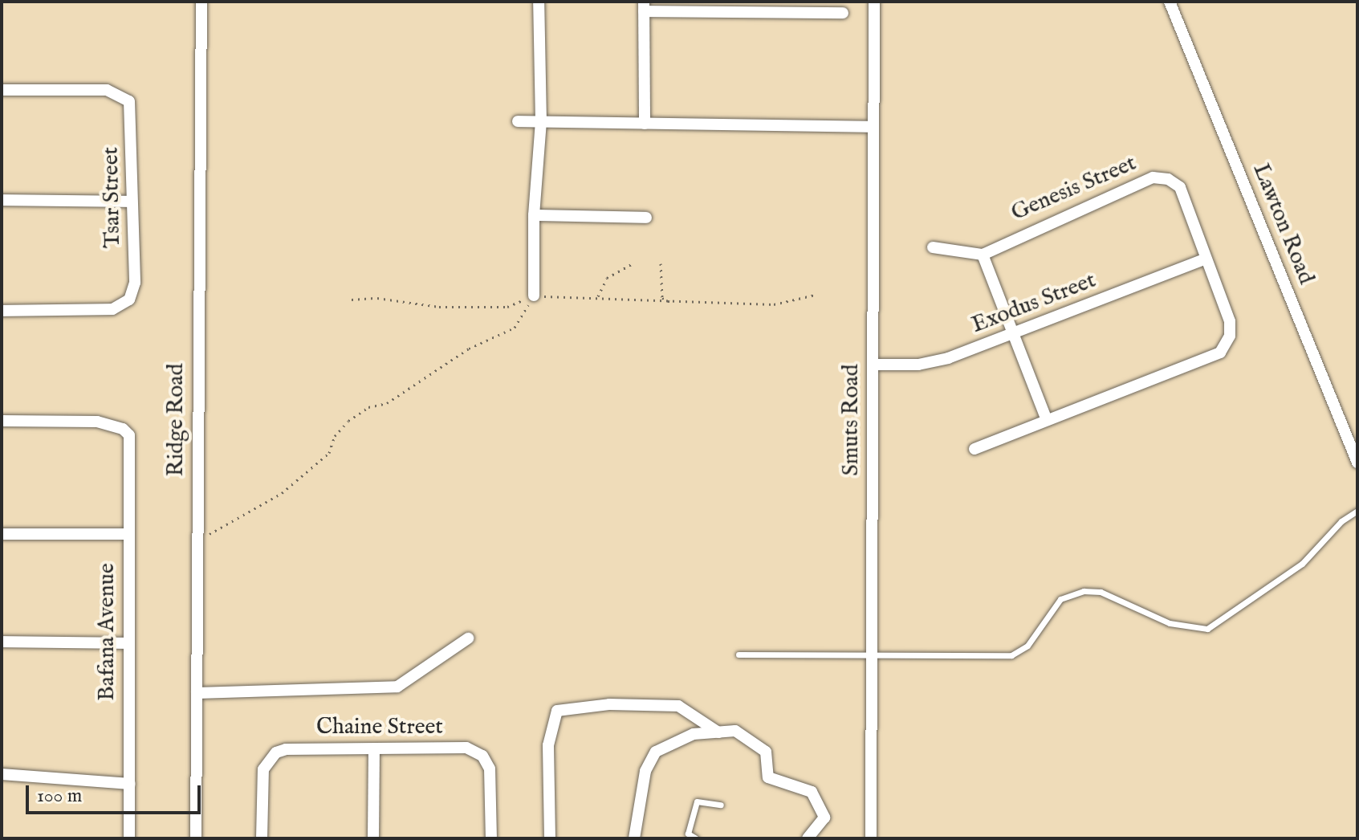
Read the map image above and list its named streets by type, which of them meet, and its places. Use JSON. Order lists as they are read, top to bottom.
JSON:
{
  "streets": {
    "street": [
      "Genesis Street",
      "Tsar Street",
      "Lawton Road",
      "Exodus Street",
      "Ridge Road",
      "Smuts Road",
      "Bafana Avenue",
      "Chaine Street"
    ]
  },
  "crossings": [
    ["Genesis Street", "Exodus Street"],
    ["Exodus Street", "Smuts Road"]
  ],
  "scale_bar": "100 m"
}
